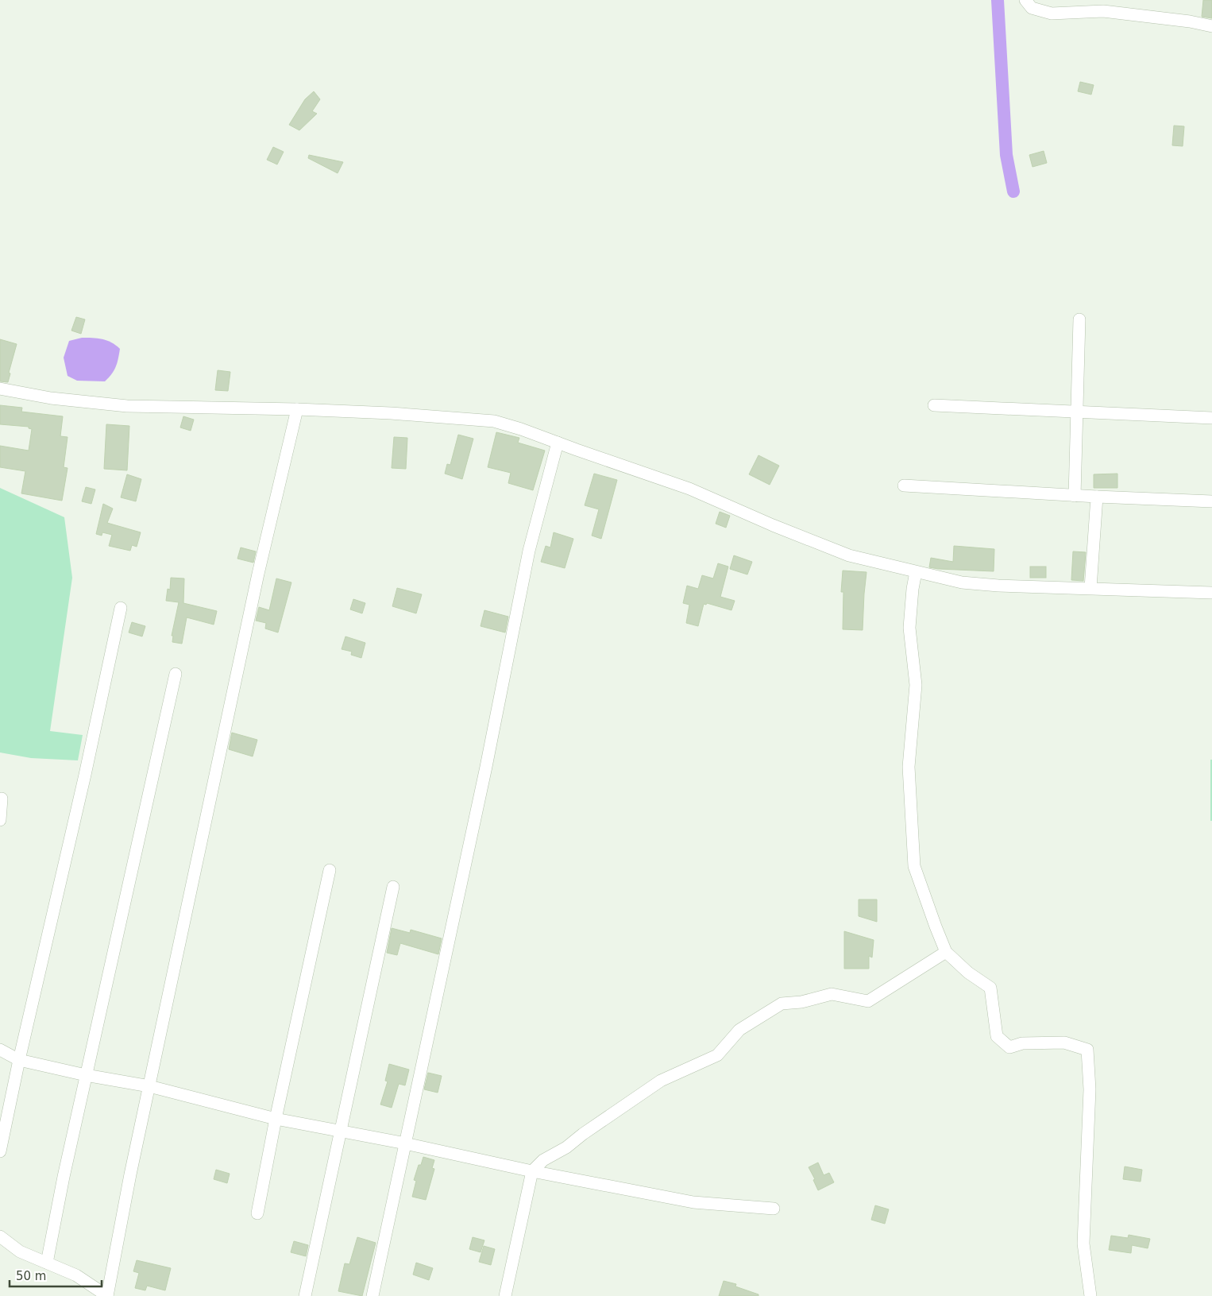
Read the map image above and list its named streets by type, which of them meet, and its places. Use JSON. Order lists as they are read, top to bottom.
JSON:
{
  "scale_bar": "50 m"
}
